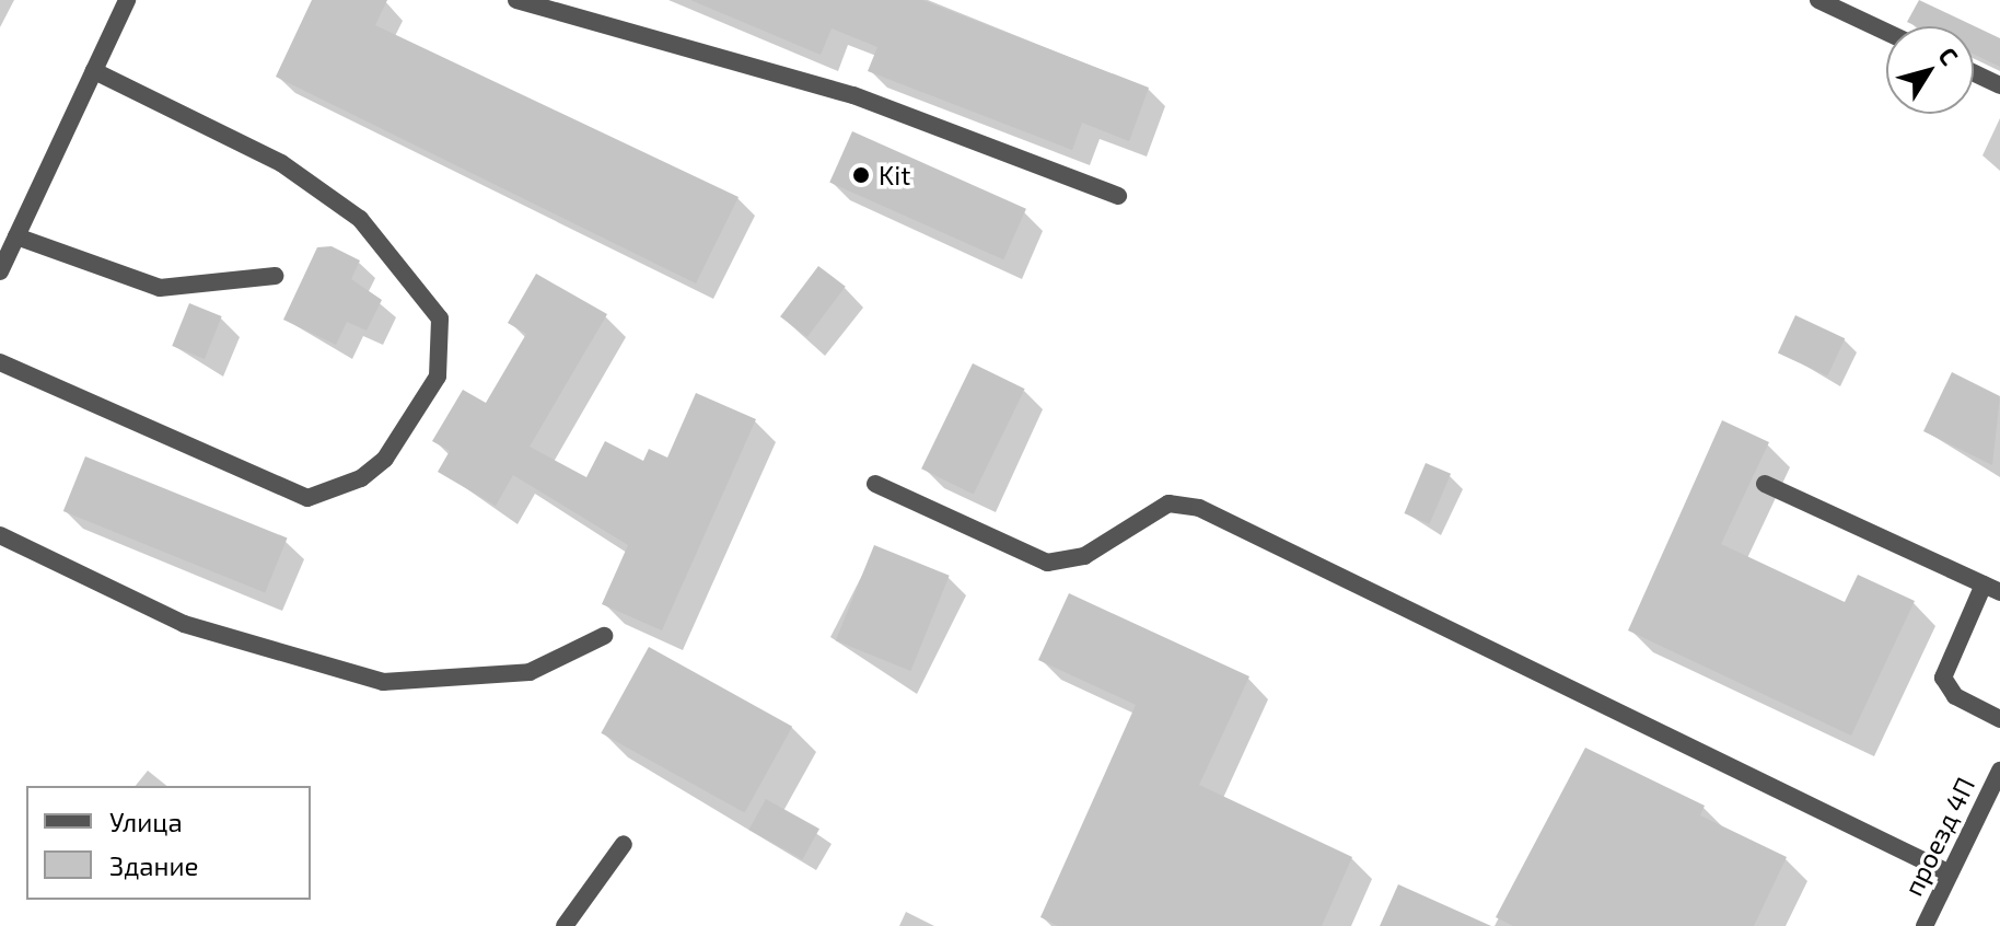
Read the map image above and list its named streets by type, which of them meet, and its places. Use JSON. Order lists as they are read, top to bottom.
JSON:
{
  "streets": {
    "street": ["проезд 4П"]
  },
  "places": ["Kit"],
  "legend": ["Улица", "Здание"],
  "north": "top right"
}
